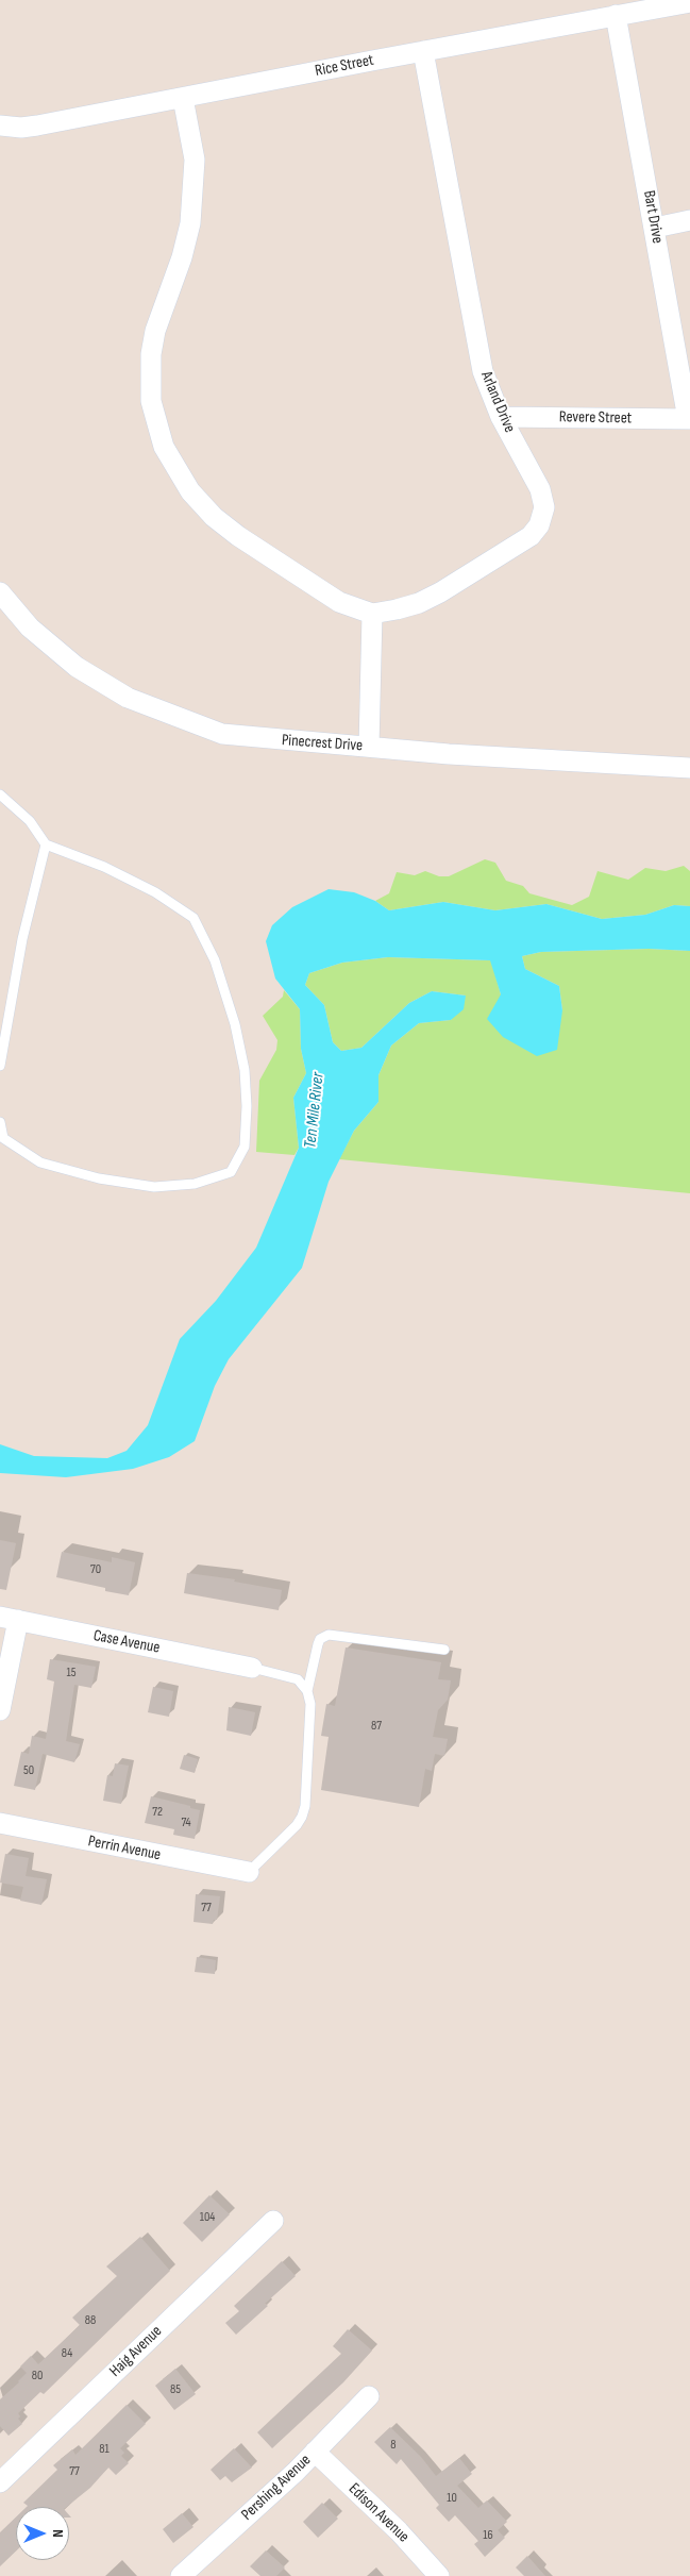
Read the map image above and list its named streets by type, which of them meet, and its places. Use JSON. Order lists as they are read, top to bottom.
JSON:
{
  "streets": {
    "street": [
      "Rice Street",
      "Bart Drive",
      "Arland Drive",
      "Revere Street",
      "Pinecrest Drive",
      "Case Avenue",
      "Perrin Avenue",
      "Haig Avenue",
      "Pershing Avenue",
      "Edison Avenue"
    ]
  },
  "crossings": [
    ["Rice Street", "Bart Drive"],
    ["Rice Street", "Arland Drive"],
    ["Bart Drive", "Revere Street"],
    ["Arland Drive", "Revere Street"],
    ["Pershing Avenue", "Edison Avenue"]
  ],
  "water": ["Ten Mile River"],
  "house_numbers": [
    "70",
    "15",
    "87",
    "50",
    "72",
    "74",
    "77",
    "104",
    "88",
    "84",
    "80",
    "85",
    "8",
    "81",
    "77",
    "10",
    "16"
  ],
  "north": "right"
}
